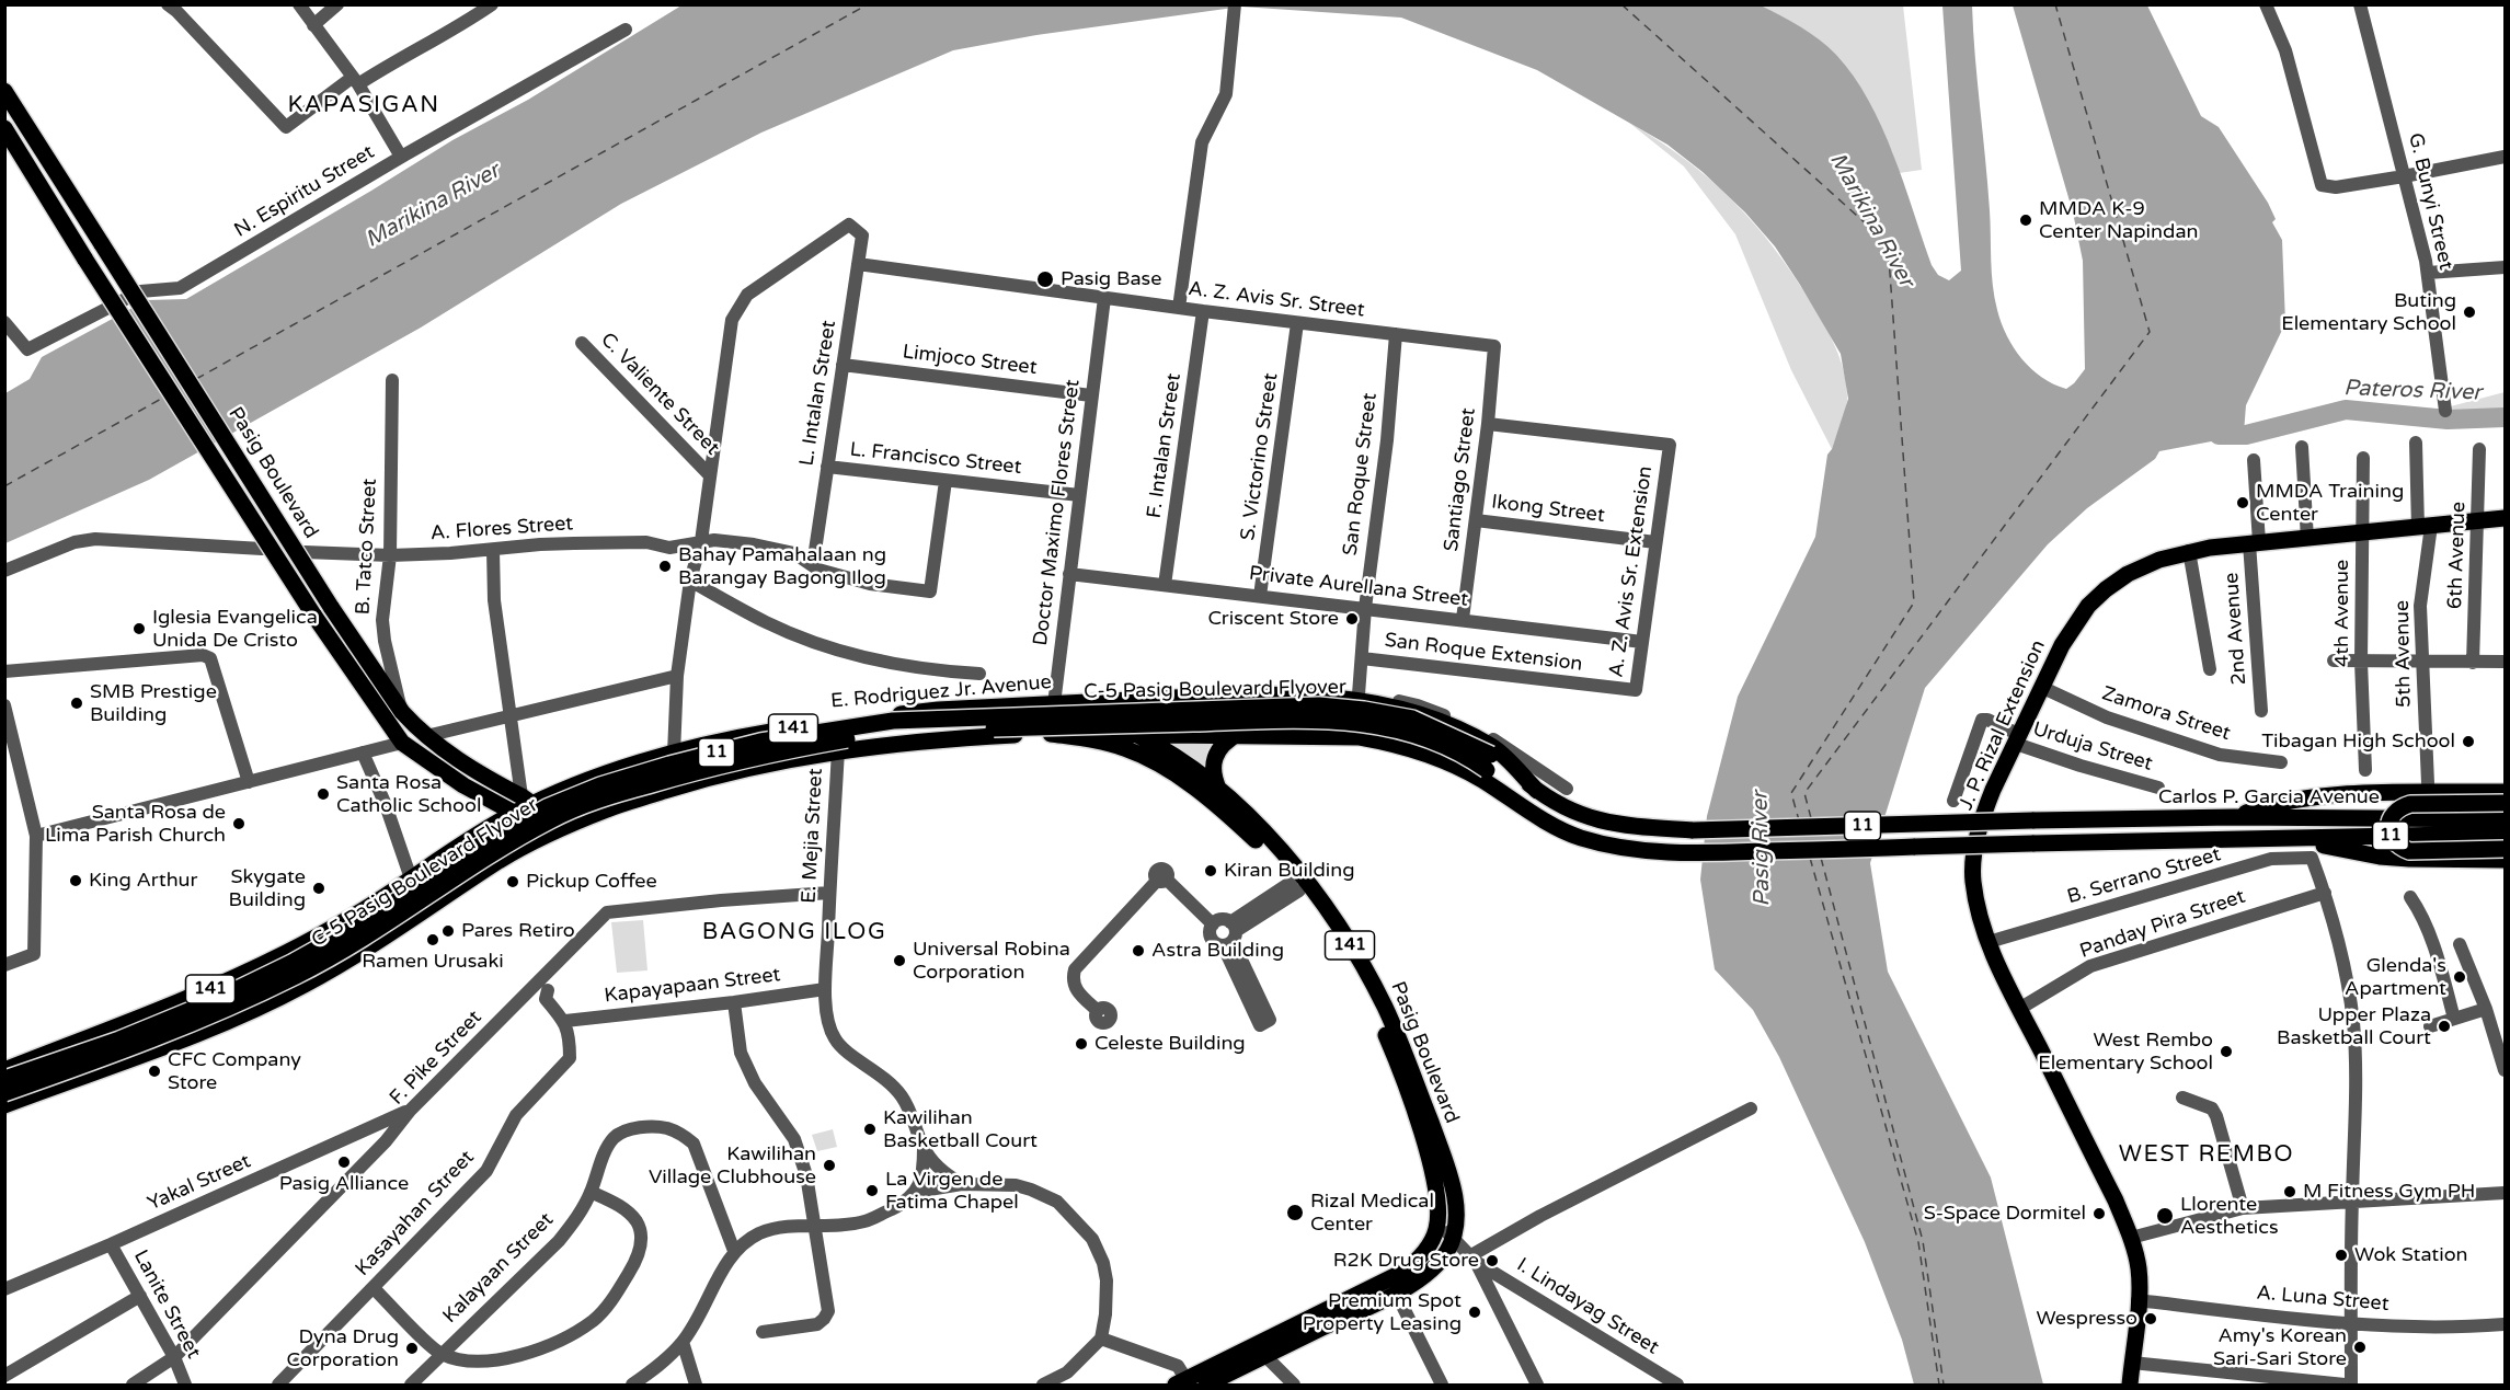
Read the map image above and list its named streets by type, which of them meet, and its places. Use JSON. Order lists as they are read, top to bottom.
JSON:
{
  "streets": {
    "main road": [
      "Pasig Boulevard",
      "C-5 Pasig Boulevard Flyover",
      "E. Rodriguez Jr. Avenue",
      "J. P. Rizal Extension",
      "141",
      "11",
      "Carlos P. Garcia Avenue"
    ],
    "street": [
      "N. Espiritu Street",
      "G. Bunyi Street",
      "A. Z. Avis Sr. Street",
      "Limjoco Street",
      "L. Intalan Street",
      "C. Valiente Street",
      "F. Intalan Street",
      "S. Victorino Street",
      "L. Francisco Street",
      "San Roque Street",
      "Santiago Street",
      "Ikong Street",
      "Doctor Maximo Flores Street",
      "A. Flores Street",
      "B. Tatco Street",
      "6th Avenue",
      "A. Z. Avis Sr. Extension",
      "Private Aurellana Street",
      "4th Avenue",
      "2nd Avenue",
      "San Roque Extension",
      "5th Avenue",
      "Zamora Street",
      "Urduja Street",
      "E. Mejia Street",
      "B. Serrano Street",
      "Panday Pira Street",
      "Kapayapaan Street",
      "F. Pike Street",
      "Yakal Street",
      "Kasayahan Street",
      "Kalayaan Street",
      "A. Luna Street",
      "Lanite Street",
      "I. Lindayag Street"
    ]
  },
  "crossings": [
    ["A. Z. Avis Sr. Street", "L. Intalan Street"],
    ["A. Z. Avis Sr. Street", "F. Intalan Street"],
    ["A. Z. Avis Sr. Street", "S. Victorino Street"],
    ["A. Z. Avis Sr. Street", "San Roque Street"],
    ["A. Z. Avis Sr. Street", "Santiago Street"],
    ["A. Z. Avis Sr. Street", "Doctor Maximo Flores Street"],
    ["Limjoco Street", "L. Intalan Street"],
    ["Limjoco Street", "Doctor Maximo Flores Street"],
    ["L. Intalan Street", "C. Valiente Street"],
    ["L. Intalan Street", "L. Francisco Street"],
    ["L. Intalan Street", "A. Flores Street"],
    ["F. Intalan Street", "Private Aurellana Street"],
    ["S. Victorino Street", "Private Aurellana Street"],
    ["L. Francisco Street", "Doctor Maximo Flores Street"],
    ["L. Francisco Street", "A. Flores Street"],
    ["Pasig Boulevard", "Doctor Maximo Flores Street"],
    ["Pasig Boulevard", "B. Tatco Street"],
    ["Pasig Boulevard", "E. Rodriguez Jr. Avenue"],
    ["Pasig Boulevard", "141"],
    ["San Roque Street", "Private Aurellana Street"],
    ["San Roque Street", "San Roque Extension"],
    ["Santiago Street", "Ikong Street"],
    ["Santiago Street", "A. Z. Avis Sr. Extension"],
    ["Santiago Street", "Private Aurellana Street"],
    ["Ikong Street", "A. Z. Avis Sr. Extension"],
    ["Doctor Maximo Flores Street", "Private Aurellana Street"],
    ["Doctor Maximo Flores Street", "E. Rodriguez Jr. Avenue"],
    ["Doctor Maximo Flores Street", "141"],
    ["A. Flores Street", "B. Tatco Street"],
    ["6th Avenue", "J. P. Rizal Extension"],
    ["A. Z. Avis Sr. Extension", "Private Aurellana Street"],
    ["A. Z. Avis Sr. Extension", "San Roque Extension"],
    ["4th Avenue", "J. P. Rizal Extension"],
    ["2nd Avenue", "J. P. Rizal Extension"],
    ["5th Avenue", "J. P. Rizal Extension"],
    ["C-5 Pasig Boulevard Flyover", "E. Rodriguez Jr. Avenue"],
    ["C-5 Pasig Boulevard Flyover", "141"],
    ["C-5 Pasig Boulevard Flyover", "Carlos P. Garcia Avenue"],
    ["E. Rodriguez Jr. Avenue", "Carlos P. Garcia Avenue"],
    ["Zamora Street", "J. P. Rizal Extension"],
    ["J. P. Rizal Extension", "Urduja Street"],
    ["J. P. Rizal Extension", "B. Serrano Street"],
    ["J. P. Rizal Extension", "Panday Pira Street"],
    ["J. P. Rizal Extension", "A. Luna Street"],
    ["141", "Carlos P. Garcia Avenue"],
    ["141", "E. Mejia Street"],
    ["E. Mejia Street", "Kapayapaan Street"],
    ["E. Mejia Street", "F. Pike Street"],
    ["B. Serrano Street", "Panday Pira Street"],
    ["Kapayapaan Street", "Kasayahan Street"],
    ["F. Pike Street", "Yakal Street"],
    ["F. Pike Street", "Lanite Street"],
    ["Yakal Street", "Lanite Street"]
  ],
  "districts": ["KAPASIGAN", "BAGONG ILOG", "WEST REMBO"],
  "water": ["Marikina River", "Pateros River", "Pasig River"],
  "places": [
    "MMDA K-9 Center Napindan",
    "Pasig Base",
    "Buting Elementary School",
    "MMDA Training Center",
    "Bahay Pamahalaan ng Barangay Bagong Ilog",
    "Criscent Store",
    "Iglesia Evangelica Unida De Cristo",
    "SMB Prestige Building",
    "Tibagan High School",
    "Santa Rosa Catholic School",
    "Santa Rosa de Lima Parish Church",
    "Kiran Building",
    "King Arthur",
    "Pickup Coffee",
    "Skygate Building",
    "Pares Retiro",
    "Ramen Urusaki",
    "Astra Building",
    "Universal Robina Corporation",
    "Glenda's Apartment",
    "Upper Plaza Basketball Court",
    "Celeste Building",
    "West Rembo Elementary School",
    "CFC Company Store",
    "Kawilihan Basketball Court",
    "Pasig Alliance",
    "Kawilihan Village Clubhouse",
    "La Virgen de Fatima Chapel",
    "M Fitness Gym PH",
    "Rizal Medical Center",
    "S-Space Dormitel",
    "Llorente Aesthetics",
    "Wok Station",
    "R2K Drug Store",
    "Premium Spot Property Leasing",
    "Wespresso",
    "Amy's Korean Sari-Sari Store",
    "Dyna Drug Corporation"
  ]
}
